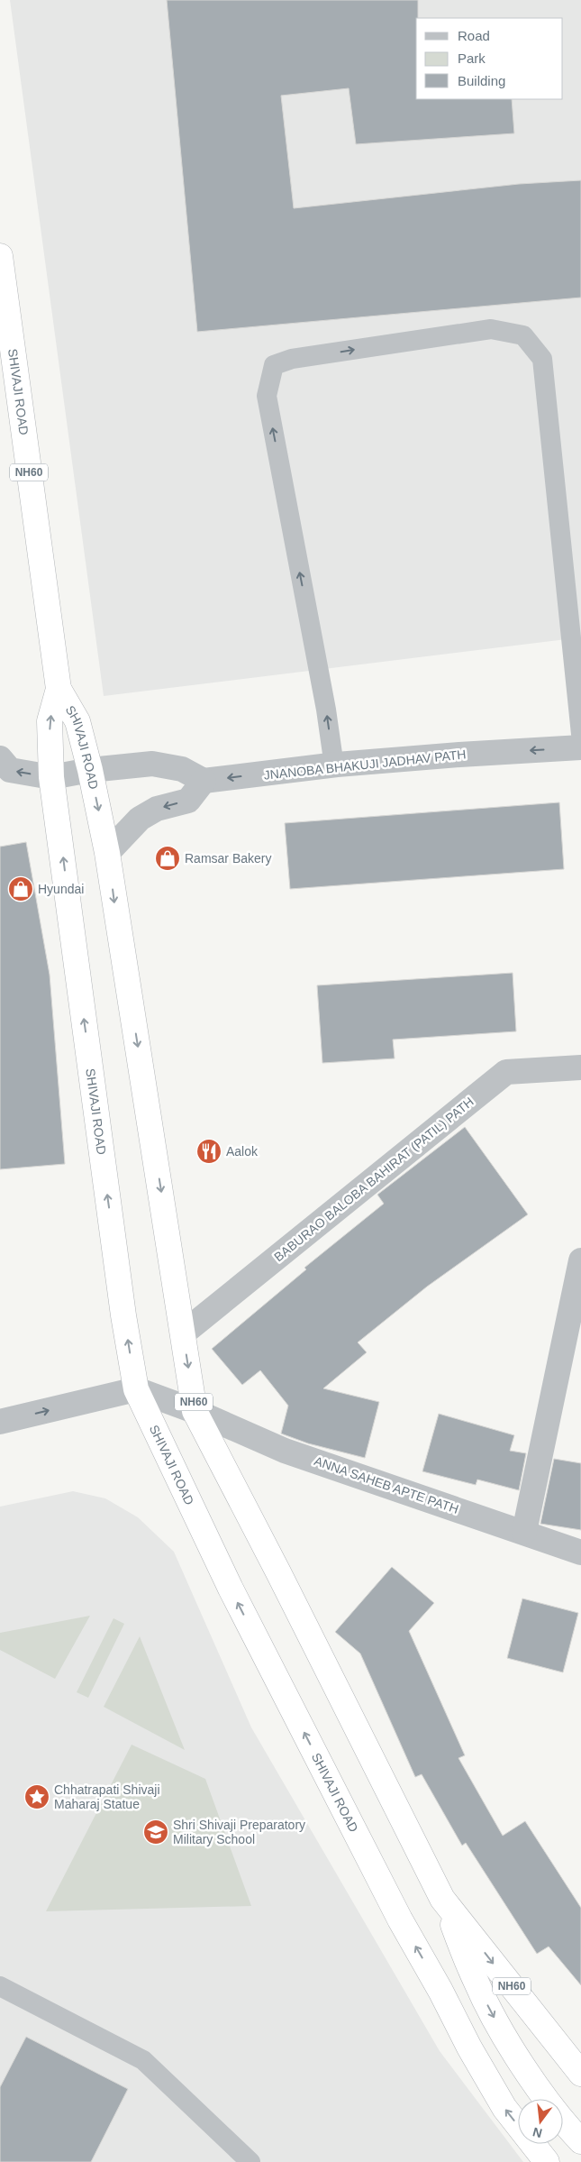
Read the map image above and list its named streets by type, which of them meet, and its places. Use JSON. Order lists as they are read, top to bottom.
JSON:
{
  "streets": {
    "highway": ["SHIVAJI ROAD", "NH60"],
    "street": ["JNANOBA BHAKUJI JADHAV PATH", "BABURAO BALOBA BAHIRAT (PATIL) PATH", "ANNA SAHEB APTE PATH"]
  },
  "crossings": [
    ["SHIVAJI ROAD", "NH60"],
    ["SHIVAJI ROAD", "BABURAO BALOBA BAHIRAT (PATIL) PATH"],
    ["SHIVAJI ROAD", "ANNA SAHEB APTE PATH"]
  ],
  "one_way": ["JNANOBA BHAKUJI JADHAV PATH"],
  "places": {
    "shop": ["Ramsar Bakery", "Hyundai"],
    "restaurant": ["Aalok"],
    "place": ["Chhatrapati Shivaji Maharaj Statue"],
    "school or university": ["Shri Shivaji Preparatory Military School"]
  },
  "legend": ["Road", "Park", "Building"],
  "north": "bottom"
}
